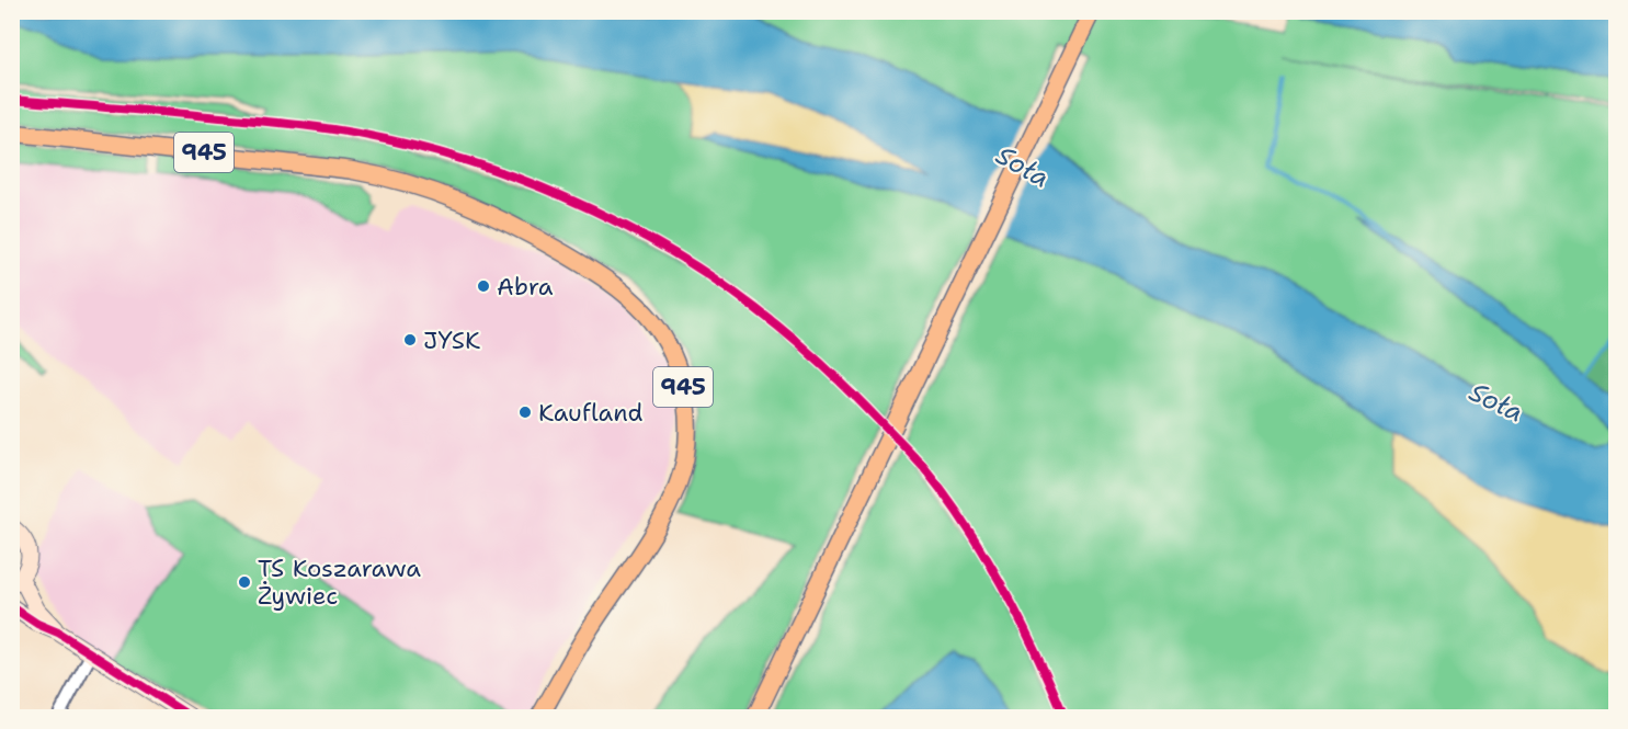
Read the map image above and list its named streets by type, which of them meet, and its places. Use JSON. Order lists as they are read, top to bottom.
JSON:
{
  "streets": {
    "main road": ["945"]
  },
  "water": ["Soła"],
  "places": [
    "Abra",
    "JYSK",
    "Kaufland",
    "TS Koszarawa Żywiec"
  ]
}
